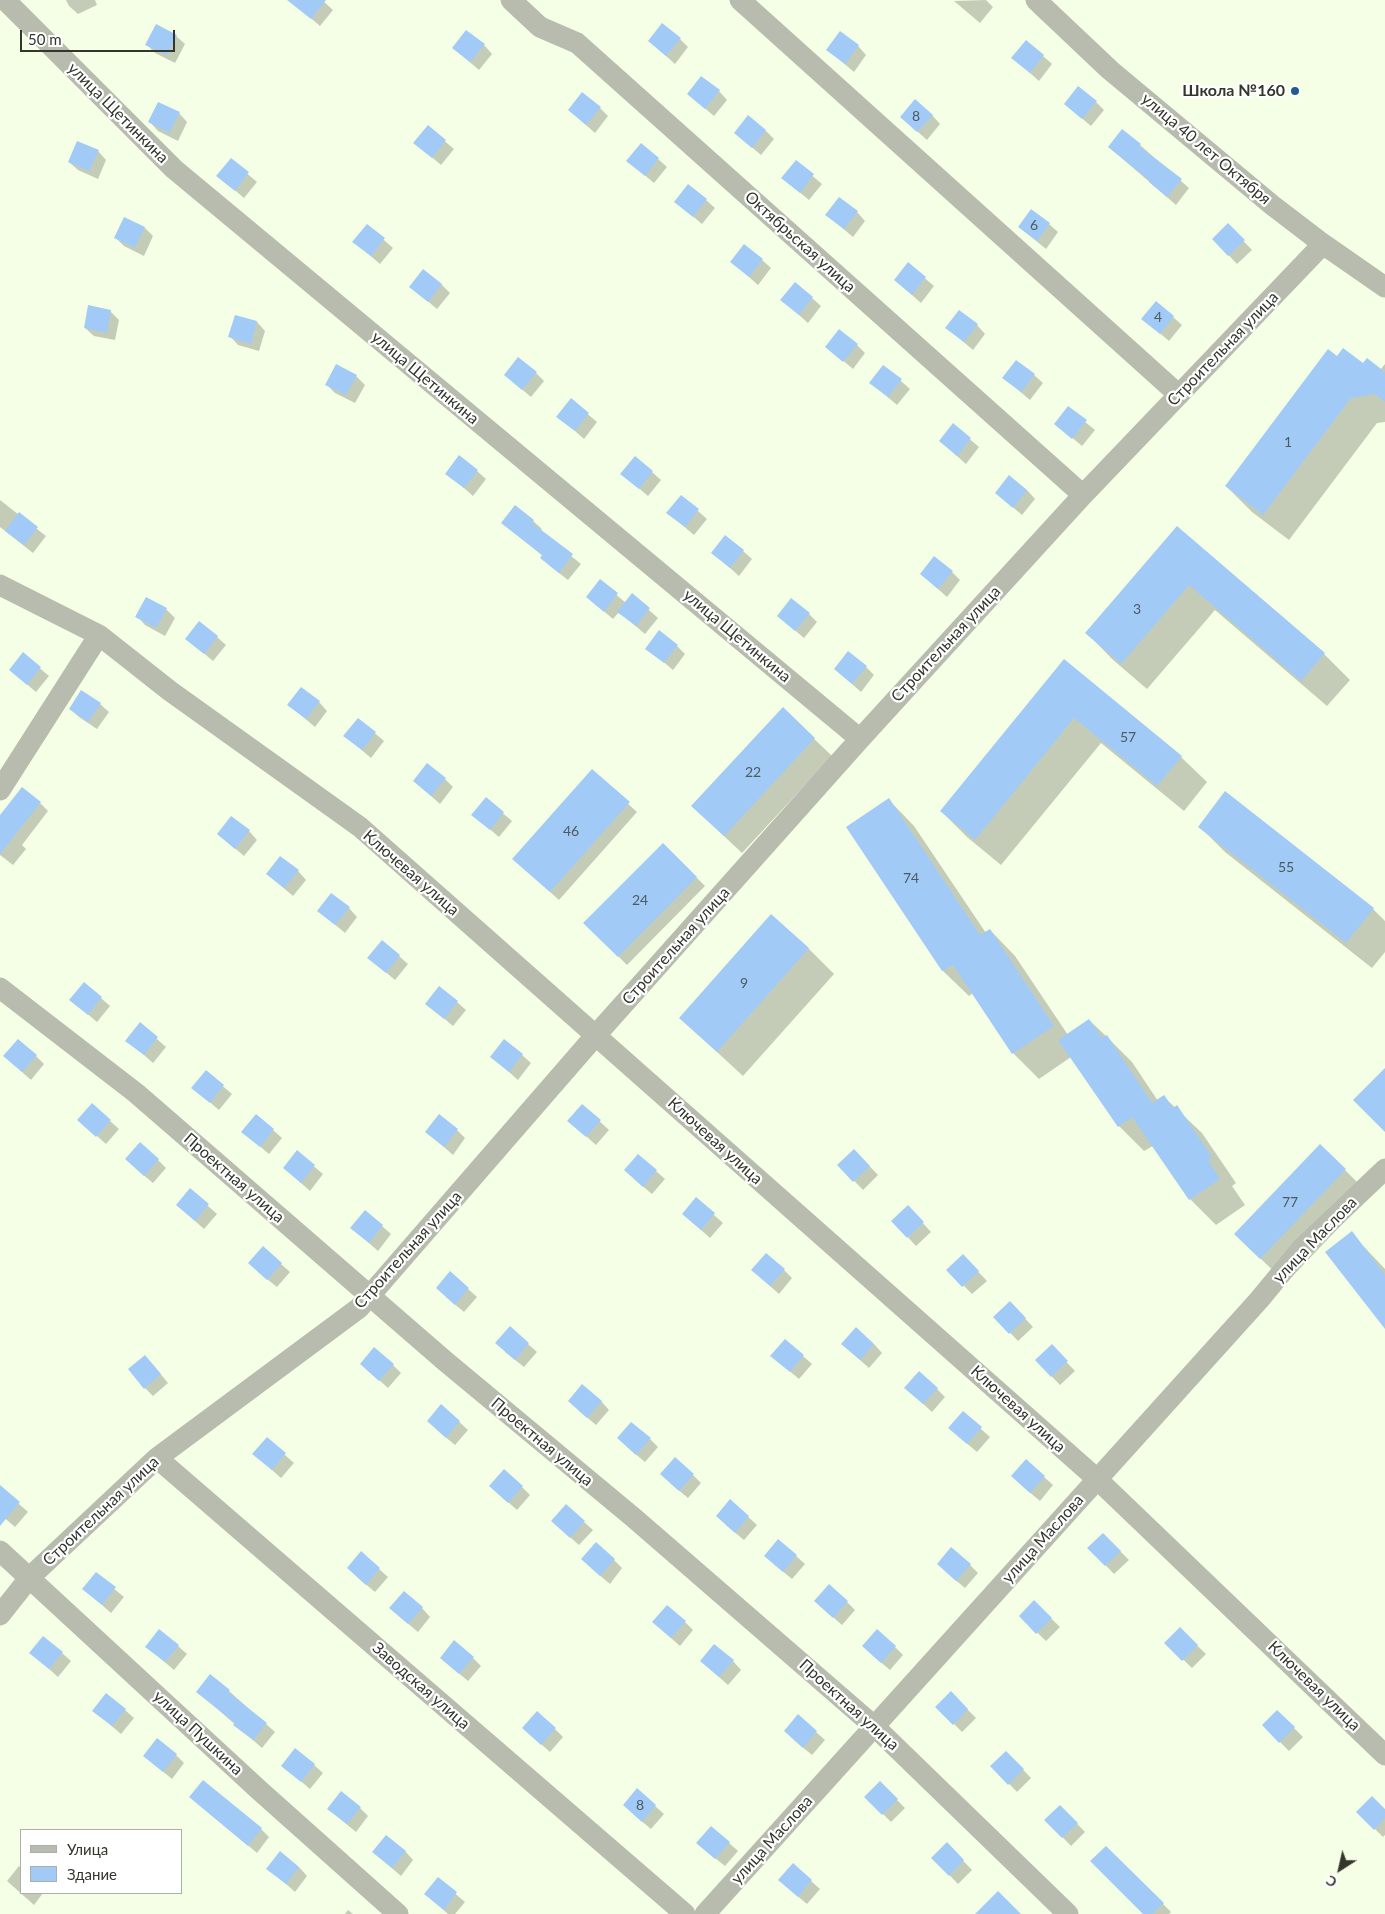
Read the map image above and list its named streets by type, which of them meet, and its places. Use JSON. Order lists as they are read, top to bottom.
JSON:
{
  "streets": {
    "street": [
      "улица Щетинкина",
      "улица 40 лет Октября",
      "Октябрьская улица",
      "Строительная улица",
      "Ключевая улица",
      "Проектная улица",
      "улица Маслова",
      "Заводская улица",
      "улица Пушкина"
    ]
  },
  "crossings": [
    ["улица Щетинкина", "Строительная улица"],
    ["улица 40 лет Октября", "Строительная улица"],
    ["Октябрьская улица", "Строительная улица"],
    ["Строительная улица", "Ключевая улица"],
    ["Строительная улица", "Проектная улица"],
    ["Строительная улица", "Заводская улица"],
    ["Строительная улица", "улица Пушкина"],
    ["Ключевая улица", "улица Маслова"],
    ["Проектная улица", "улица Маслова"]
  ],
  "places": ["Школа №160"],
  "house_numbers": [
    "8",
    "6",
    "4",
    "1",
    "3",
    "57",
    "22",
    "46",
    "55",
    "74",
    "24",
    "9",
    "77",
    "8"
  ],
  "legend": ["Улица", "Здание"],
  "scale_bar": "50 m",
  "north": "bottom left"
}
